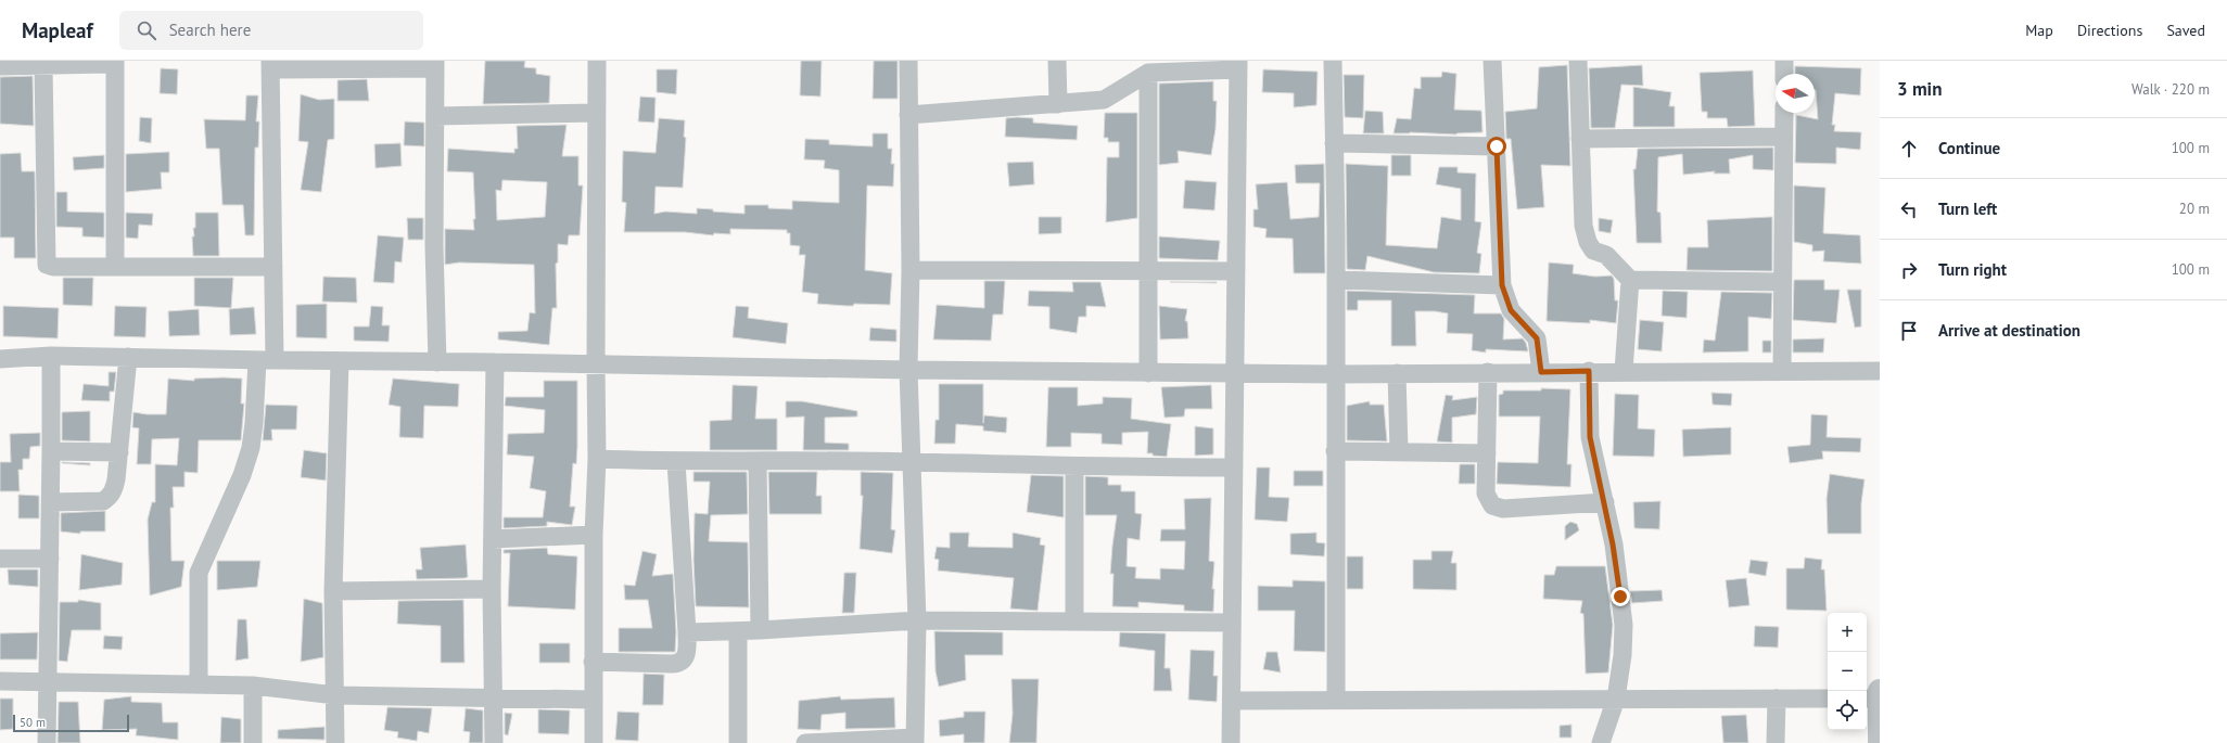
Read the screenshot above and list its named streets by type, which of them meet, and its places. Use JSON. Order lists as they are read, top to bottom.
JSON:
{
  "scale_bar": "50 m",
  "north": "left",
  "page": {
    "header": "Mapleaf",
    "search": "Search here",
    "nav": ["Map", "Directions", "Saved"],
    "heading": ["3 min", "Walk · 220 m"],
    "list": [
      ["Continue", "100 m"],
      ["Turn left", "20 m"],
      ["Turn right", "100 m"],
      "Arrive at destination"
    ],
    "map_buttons": ["+", "−"],
    "scale": "50 m"
  }
}
